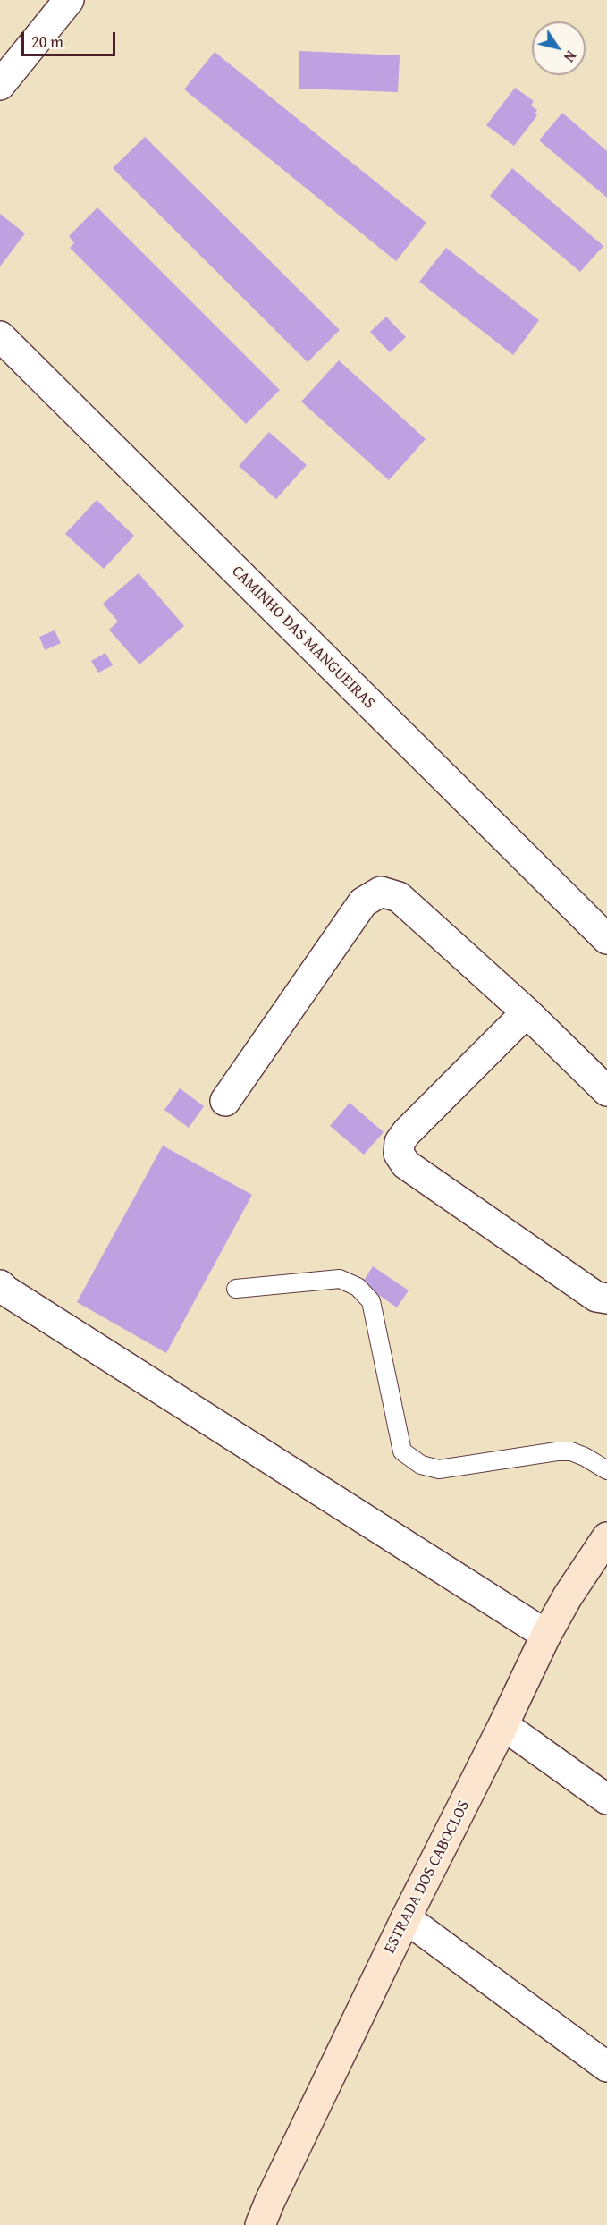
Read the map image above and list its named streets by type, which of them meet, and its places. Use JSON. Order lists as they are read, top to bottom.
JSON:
{
  "streets": {
    "street": ["CAMINHO DAS MANGUEIRAS", "ESTRADA DOS CABOCLOS"]
  },
  "scale_bar": "20 m",
  "north": "bottom right"
}
